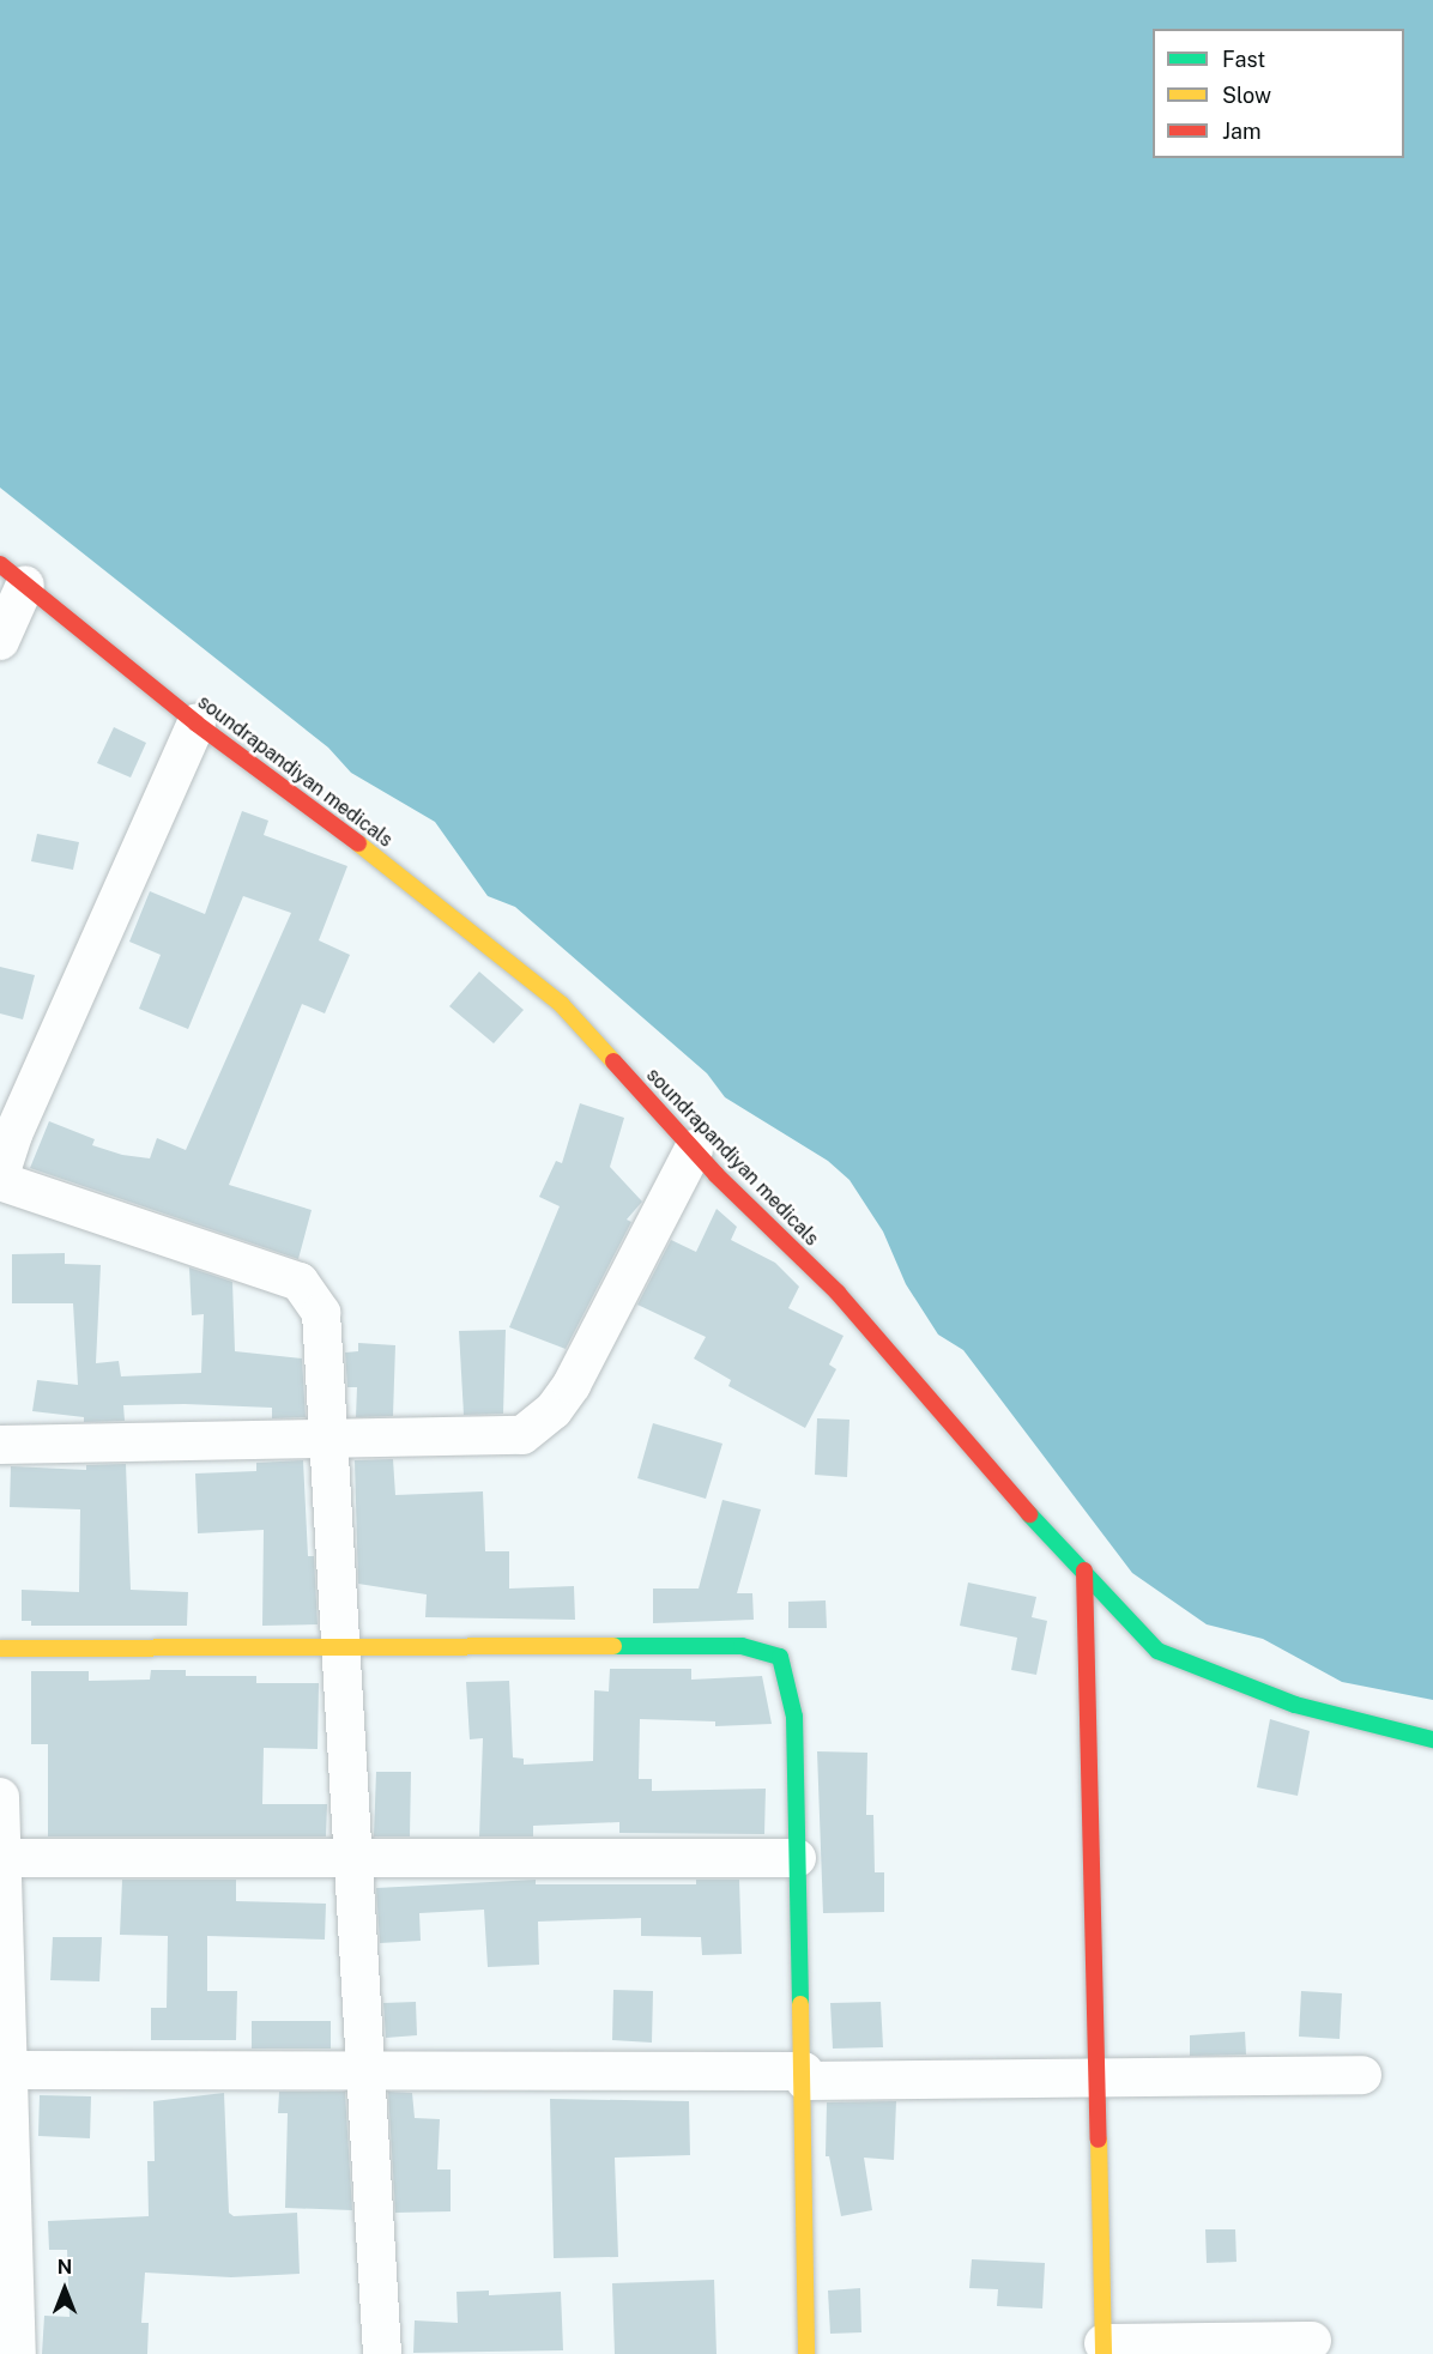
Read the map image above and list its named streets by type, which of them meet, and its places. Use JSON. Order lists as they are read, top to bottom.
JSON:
{
  "streets": {
    "street": ["soundrapandiyan medicals"]
  },
  "legend": ["Fast", "Slow", "Jam"],
  "north": "top"
}
